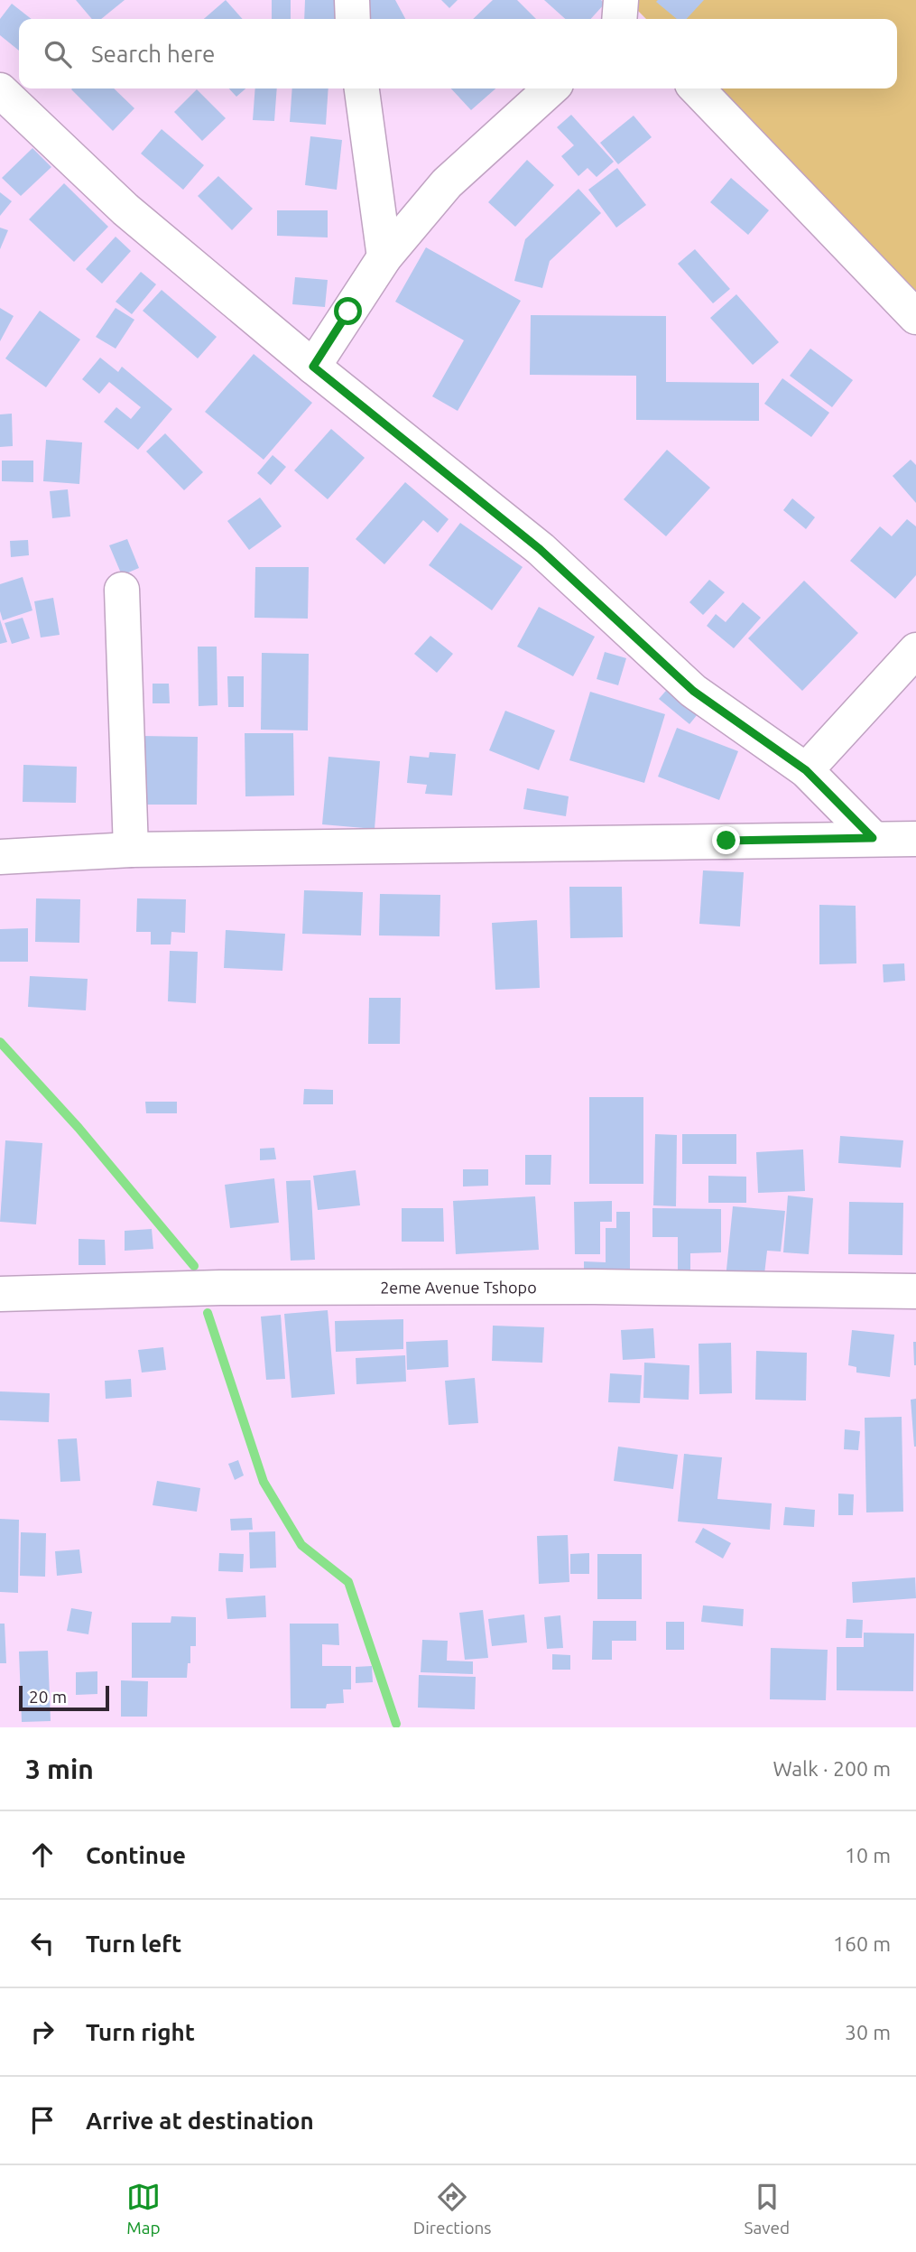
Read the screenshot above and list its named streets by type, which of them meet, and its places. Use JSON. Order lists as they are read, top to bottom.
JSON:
{
  "streets": {
    "street": ["2eme Avenue Tshopo"]
  },
  "scale_bar": "20 m",
  "page": {
    "search": "Search here",
    "scale": "20 m",
    "heading": ["3 min", "Walk · 200 m"],
    "list": [
      ["Continue", "10 m"],
      ["Turn left", "160 m"],
      ["Turn right", "30 m"],
      "Arrive at destination"
    ],
    "nav": ["Map", "Directions", "Saved"]
  }
}
